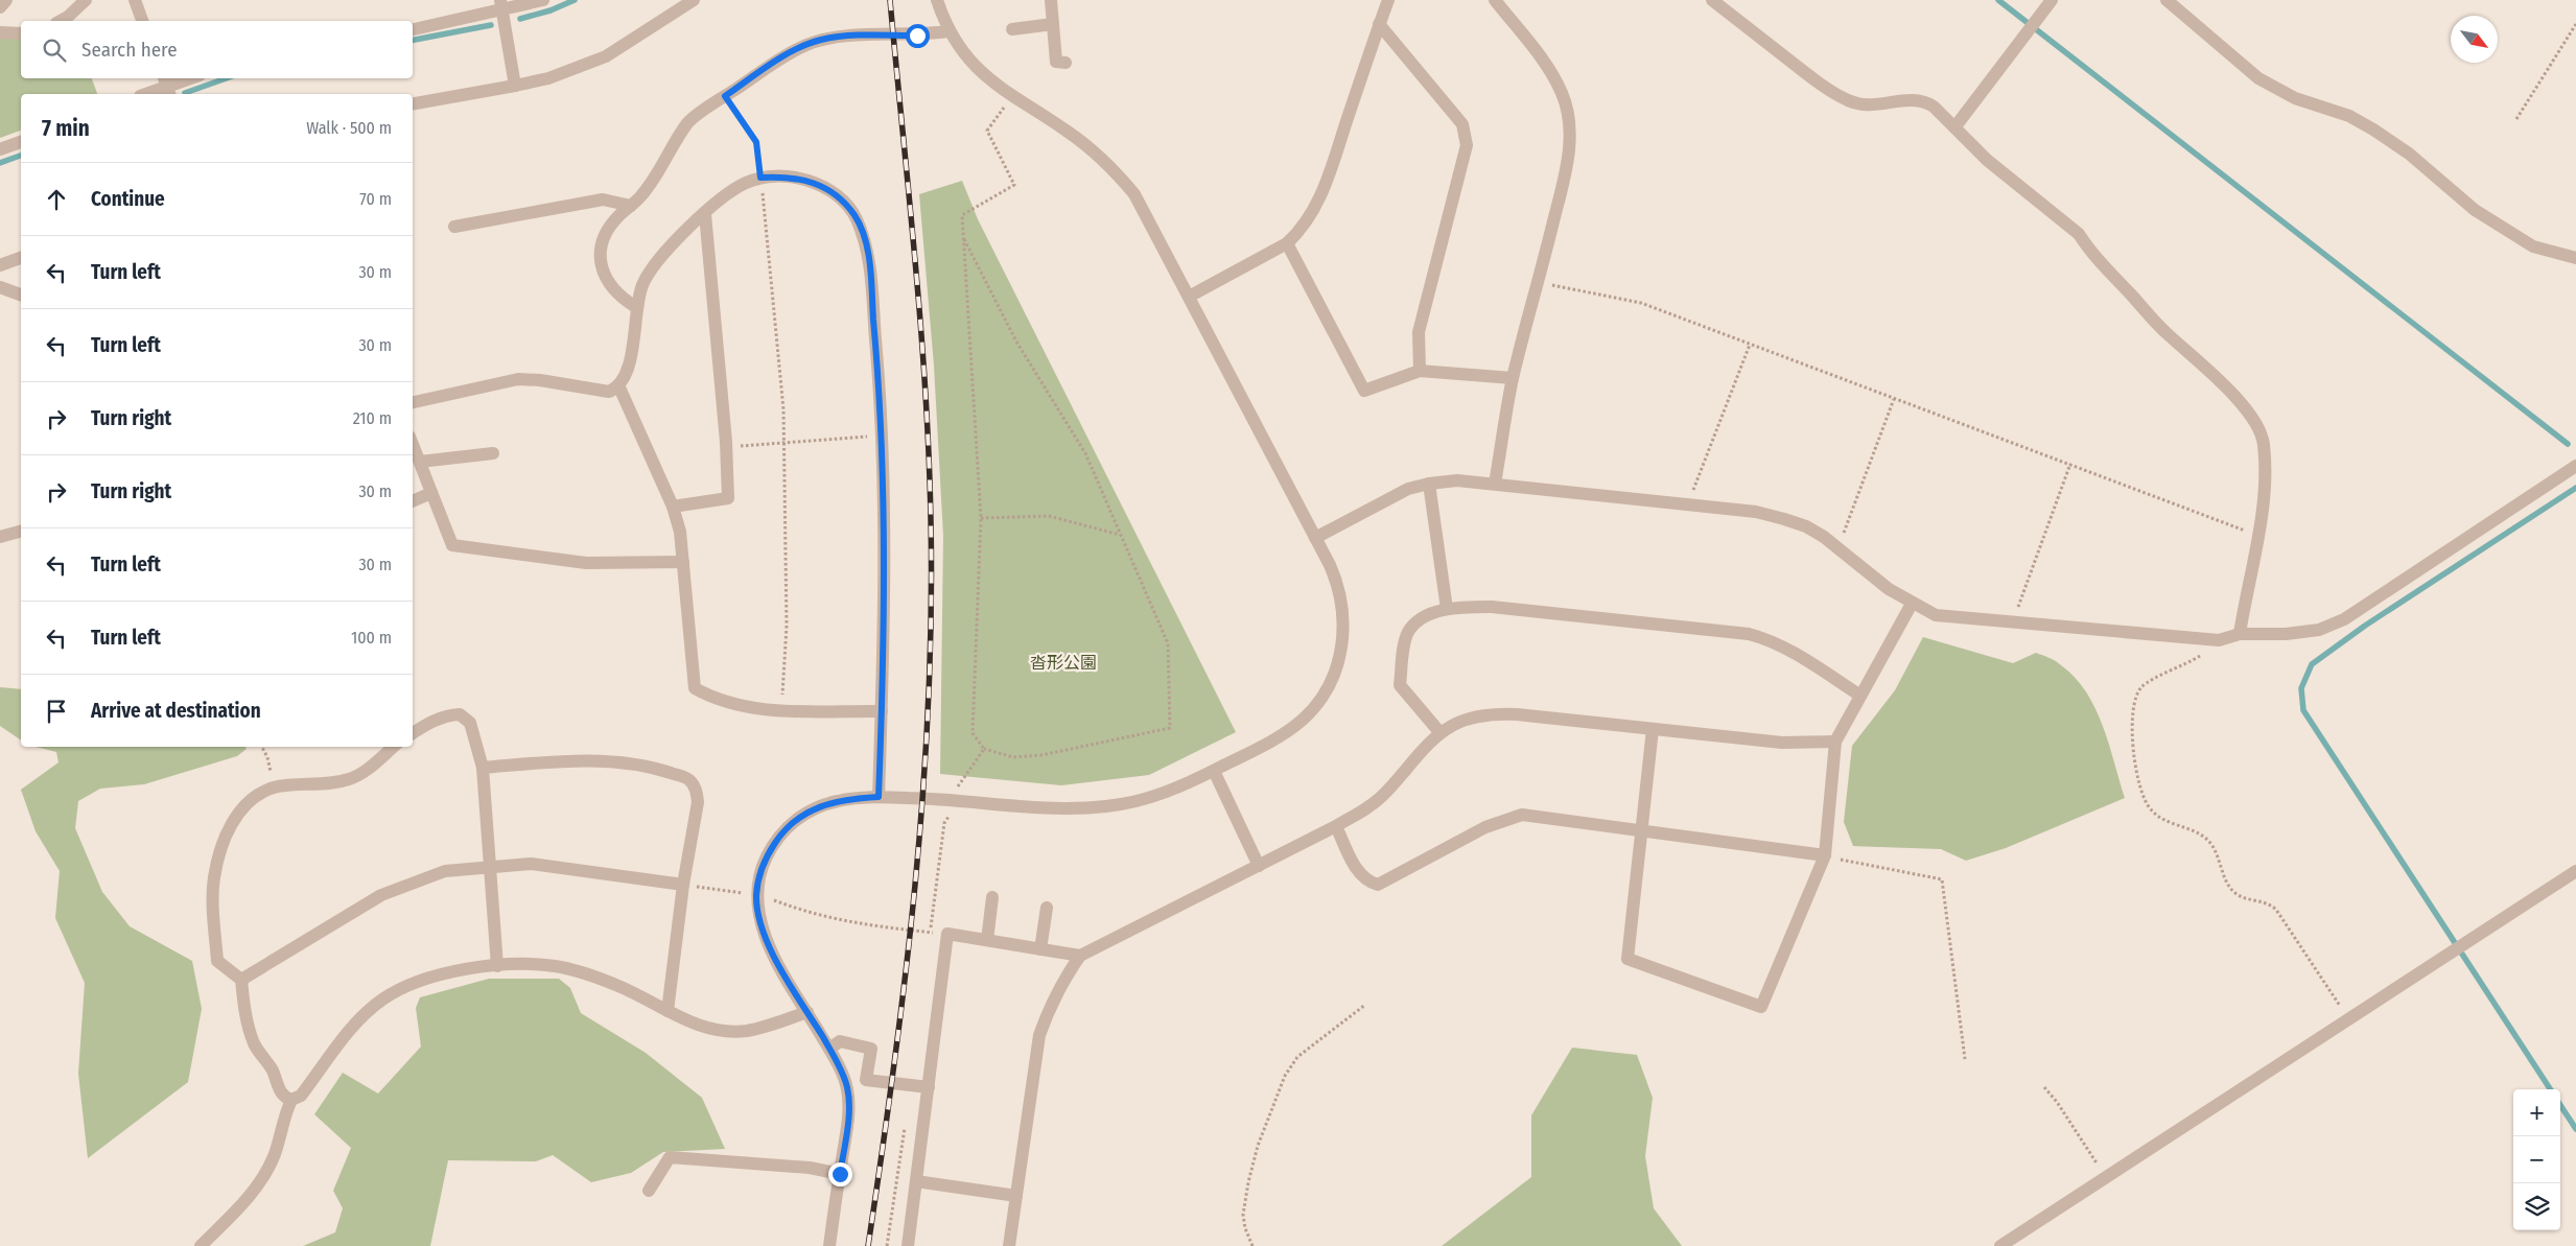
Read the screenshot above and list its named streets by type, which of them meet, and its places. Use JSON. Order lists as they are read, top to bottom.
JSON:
{
  "parks": ["沓形公園"],
  "north": "bottom right",
  "page": {
    "search": "Search here",
    "heading": ["7 min", "Walk · 500 m"],
    "list": [
      ["Continue", "70 m"],
      ["Turn left", "30 m"],
      ["Turn left", "30 m"],
      ["Turn right", "210 m"],
      ["Turn right", "30 m"],
      ["Turn left", "30 m"],
      ["Turn left", "100 m"],
      "Arrive at destination"
    ],
    "map_buttons": ["+", "−"]
  }
}
